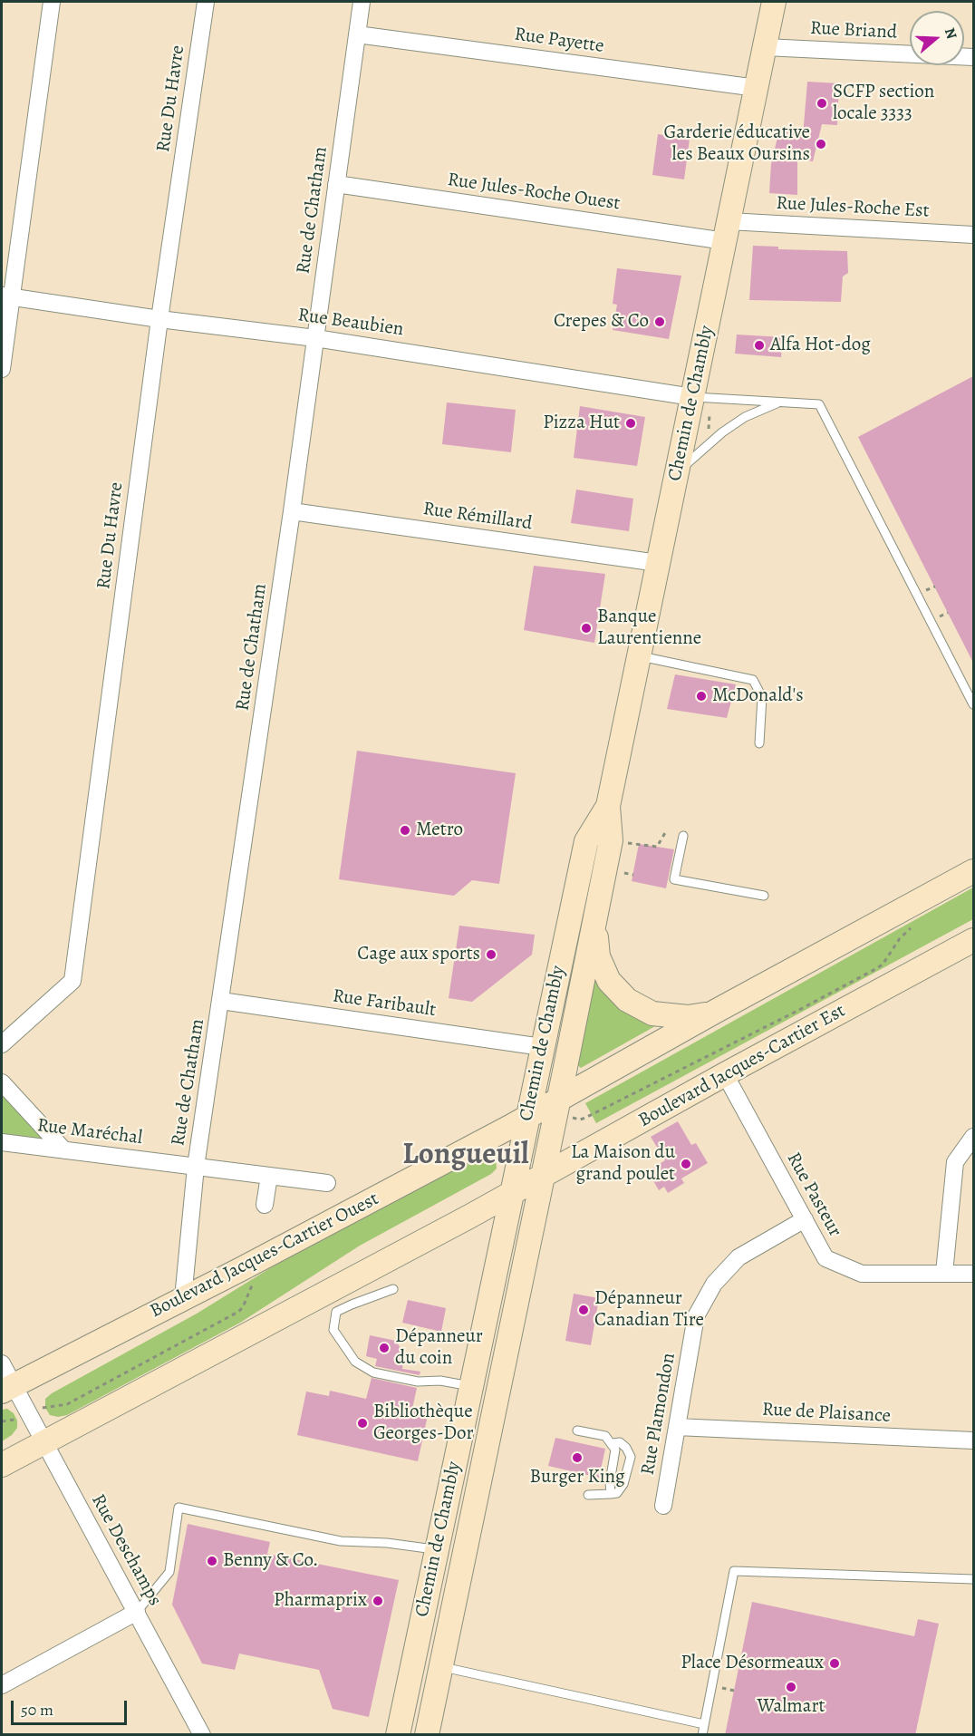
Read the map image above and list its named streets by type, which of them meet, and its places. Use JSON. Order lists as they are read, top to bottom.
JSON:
{
  "streets": {
    "main road": ["Chemin de Chambly", "Boulevard Jacques-Cartier Est", "Boulevard Jacques-Cartier Ouest"],
    "street": [
      "Rue Briand",
      "Rue Payette",
      "Rue Du Havre",
      "Rue Jules-Roche Ouest",
      "Rue Jules-Roche Est",
      "Rue de Chatham",
      "Rue Beaubien",
      "Rue Rémillard",
      "Rue Faribault",
      "Rue Maréchal",
      "Rue Pasteur",
      "Rue de Plaisance",
      "Rue Plamondon",
      "Rue Deschamps"
    ]
  },
  "crossings": [
    ["Rue Briand", "Chemin de Chambly"],
    ["Rue Payette", "Rue de Chatham"],
    ["Rue Payette", "Chemin de Chambly"],
    ["Rue Du Havre", "Rue Beaubien"],
    ["Rue Jules-Roche Ouest", "Rue Jules-Roche Est"],
    ["Rue Jules-Roche Ouest", "Rue de Chatham"],
    ["Rue Jules-Roche Ouest", "Chemin de Chambly"],
    ["Rue Jules-Roche Est", "Chemin de Chambly"],
    ["Rue de Chatham", "Rue Beaubien"],
    ["Rue de Chatham", "Rue Rémillard"],
    ["Rue de Chatham", "Rue Faribault"],
    ["Rue de Chatham", "Rue Maréchal"],
    ["Rue de Chatham", "Boulevard Jacques-Cartier Ouest"],
    ["Rue Beaubien", "Chemin de Chambly"],
    ["Chemin de Chambly", "Rue Rémillard"],
    ["Chemin de Chambly", "Rue Faribault"],
    ["Chemin de Chambly", "Boulevard Jacques-Cartier Est"],
    ["Chemin de Chambly", "Boulevard Jacques-Cartier Ouest"],
    ["Boulevard Jacques-Cartier Est", "Rue Pasteur"],
    ["Rue Pasteur", "Rue Plamondon"],
    ["Boulevard Jacques-Cartier Ouest", "Rue Deschamps"],
    ["Rue de Plaisance", "Rue Plamondon"]
  ],
  "districts": ["Longueuil"],
  "places": [
    "SCFP section locale 3333",
    "Garderie éducative les Beaux Oursins",
    "Crepes & Co",
    "Alfa Hot-dog",
    "Pizza Hut",
    "Banque Laurentienne",
    "McDonald's",
    "Metro",
    "Cage aux sports",
    "La Maison du grand poulet",
    "Dépanneur Canadian Tire",
    "Dépanneur du coin",
    "Bibliothèque Georges-Dor",
    "Burger King",
    "Benny & Co.",
    "Pharmaprix",
    "Place Désormeaux",
    "Walmart"
  ],
  "scale_bar": "50 m",
  "north": "right"
}
